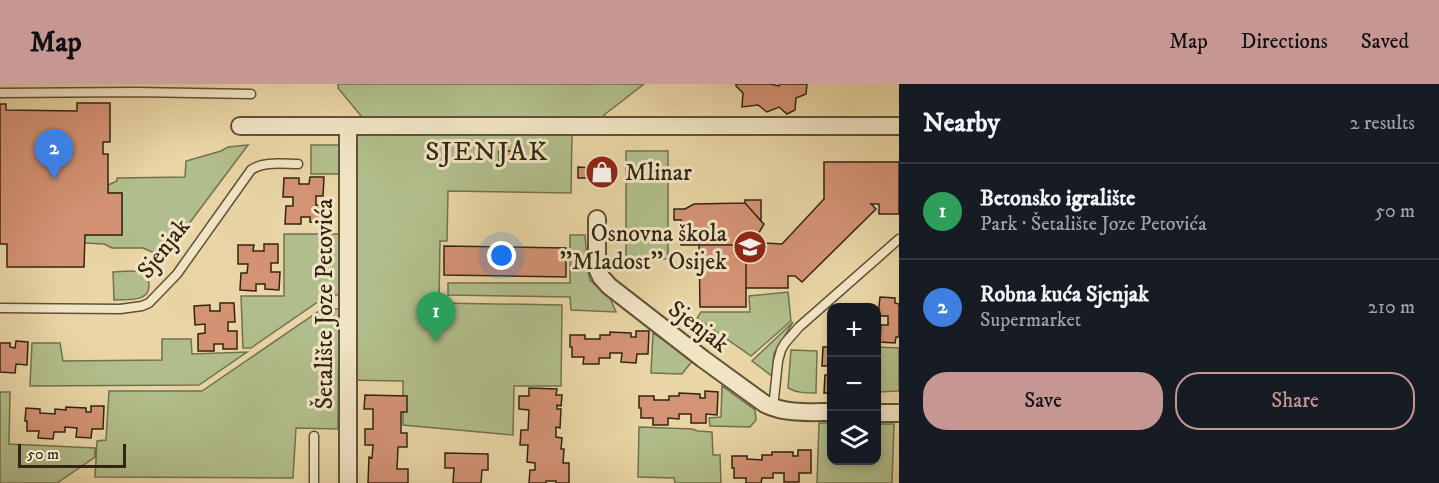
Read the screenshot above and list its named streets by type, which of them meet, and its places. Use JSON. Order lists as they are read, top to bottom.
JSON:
{
  "streets": {
    "street": ["Sjenjak", "Šetalište Joze Petovića"]
  },
  "districts": ["SJENJAK"],
  "places": {
    "shop": ["Mlinar"],
    "school or university": ["Osnovna škola ''Mladost'' Osijek"]
  },
  "scale_bar": "50 m",
  "page": {
    "header": "Map",
    "nav": ["Map", "Directions", "Saved"],
    "heading": ["Nearby", "2 results"],
    "pins": ["2", "1"],
    "list": [
      {
        "mark": "1",
        "name": "Betonsko igralište",
        "note": "Park · Šetalište Joze Petovića",
        "value": "50 m"
      },
      {
        "mark": "2",
        "name": "Robna kuća Sjenjak",
        "note": "Supermarket",
        "value": "210 m"
      }
    ],
    "map_buttons": ["+", "−"],
    "buttons": ["Save", "Share"],
    "scale": "50 m"
  }
}
